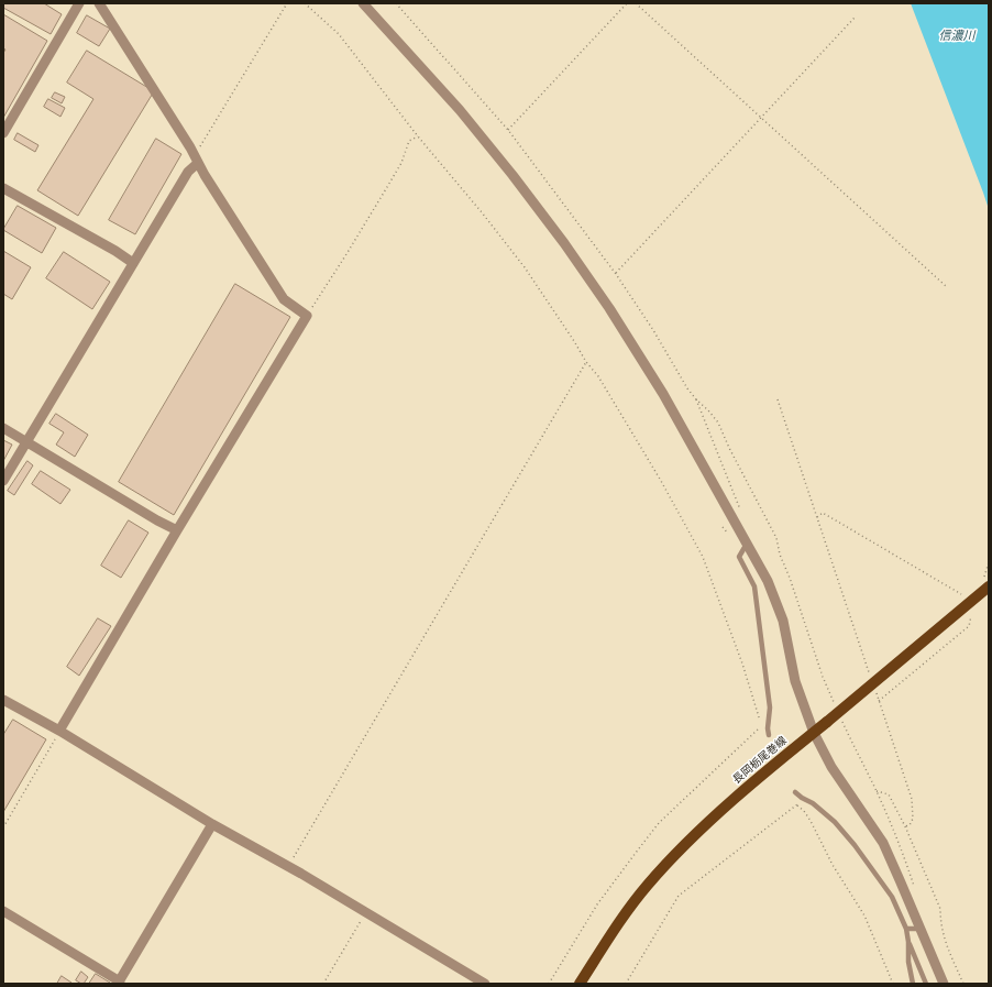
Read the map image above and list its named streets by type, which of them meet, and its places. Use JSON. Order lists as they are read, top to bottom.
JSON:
{
  "streets": {
    "main road": ["長岡栃尾巻線"]
  },
  "water": ["信濃川"]
}
